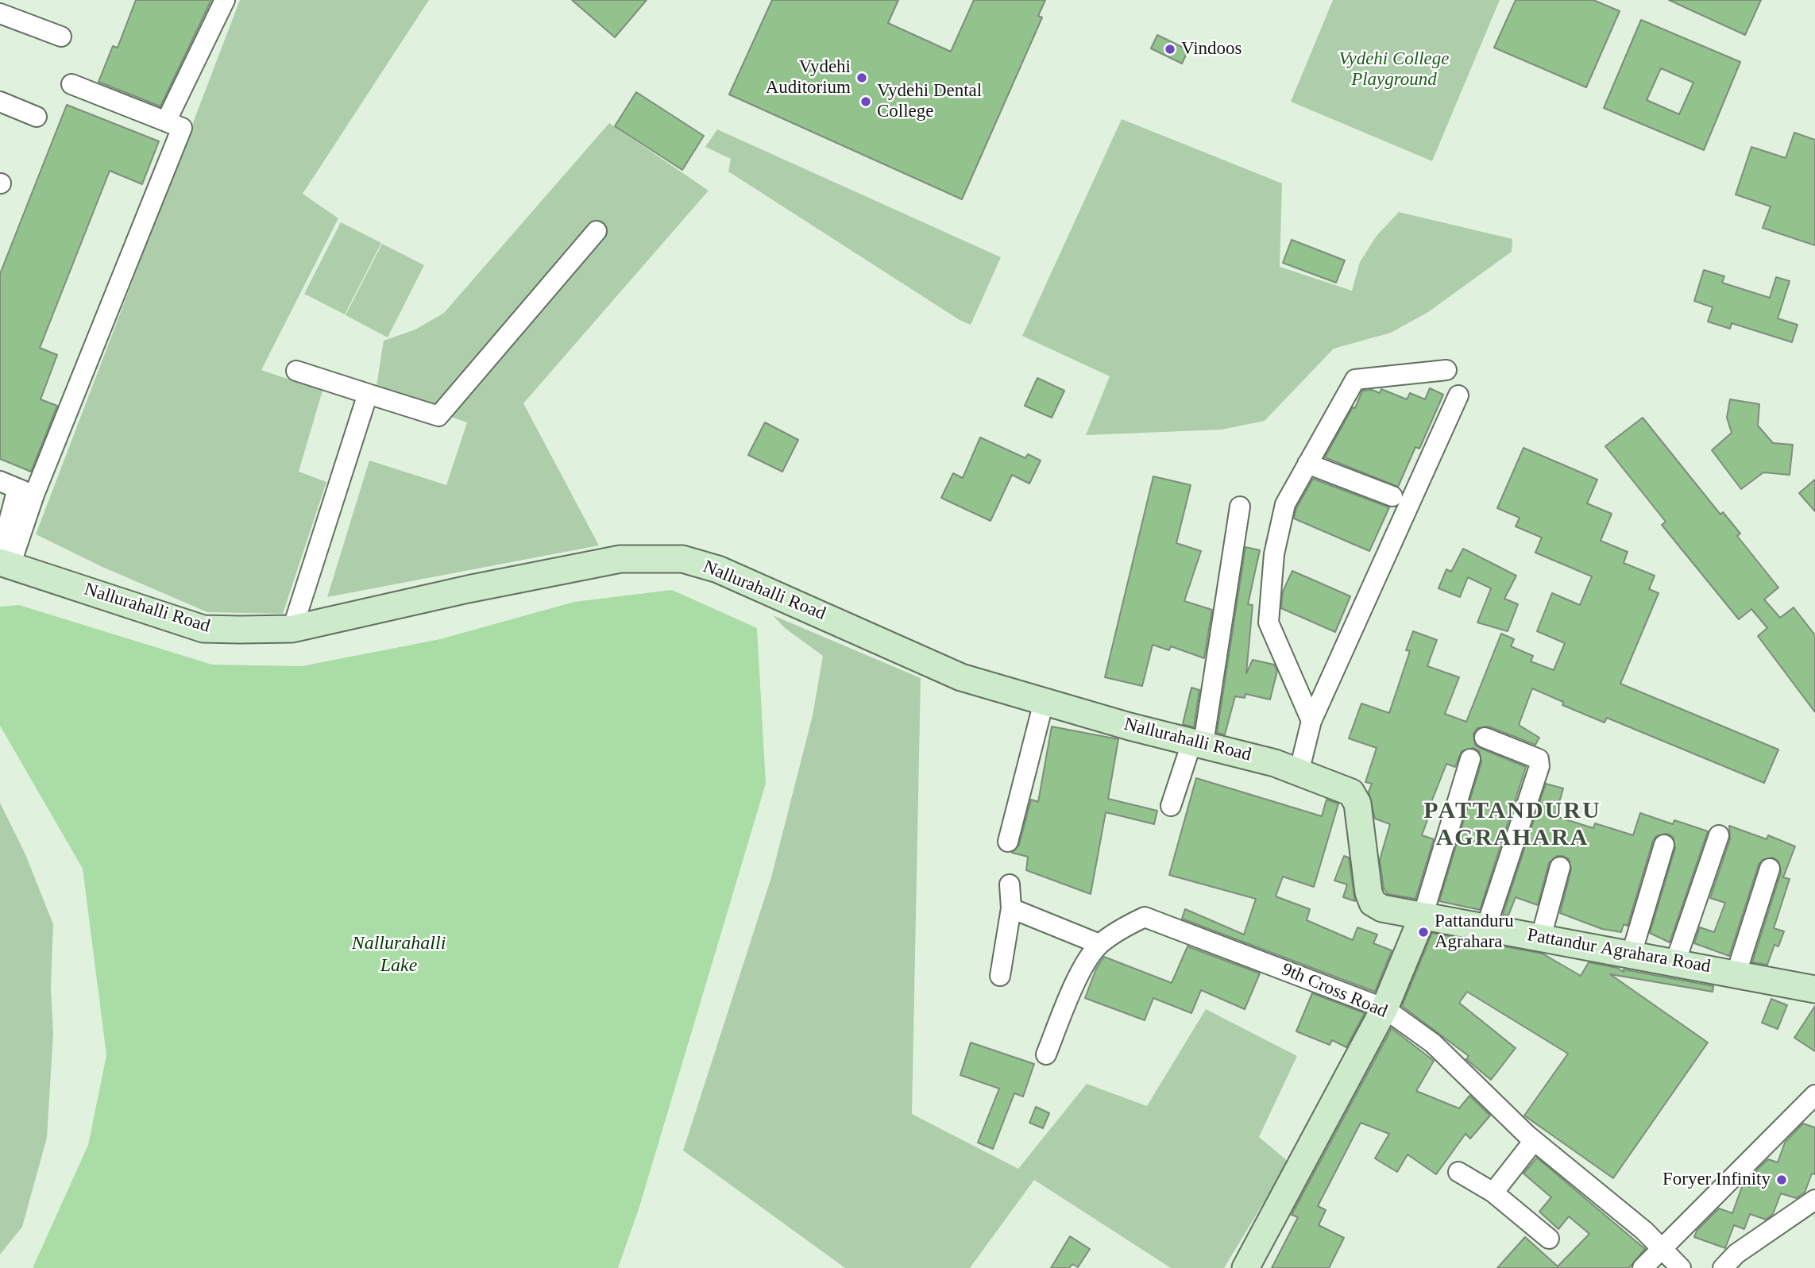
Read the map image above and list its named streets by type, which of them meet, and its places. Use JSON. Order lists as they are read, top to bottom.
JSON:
{
  "streets": {
    "street": ["Nallurahalli Road", "Pattandur Agrahara Road", "9th Cross Road"]
  },
  "crossings": [
    ["Nallurahalli Road", "Pattandur Agrahara Road"]
  ],
  "districts": ["PATTANDURU AGRAHARA"],
  "water": ["Nallurahalli Lake"],
  "parks": ["Vydehi College Playground"],
  "places": [
    "Vindoos",
    "Vydehi Auditorium",
    "Vydehi Dental College",
    "Pattanduru Agrahara",
    "Foryer Infinity"
  ]
}
